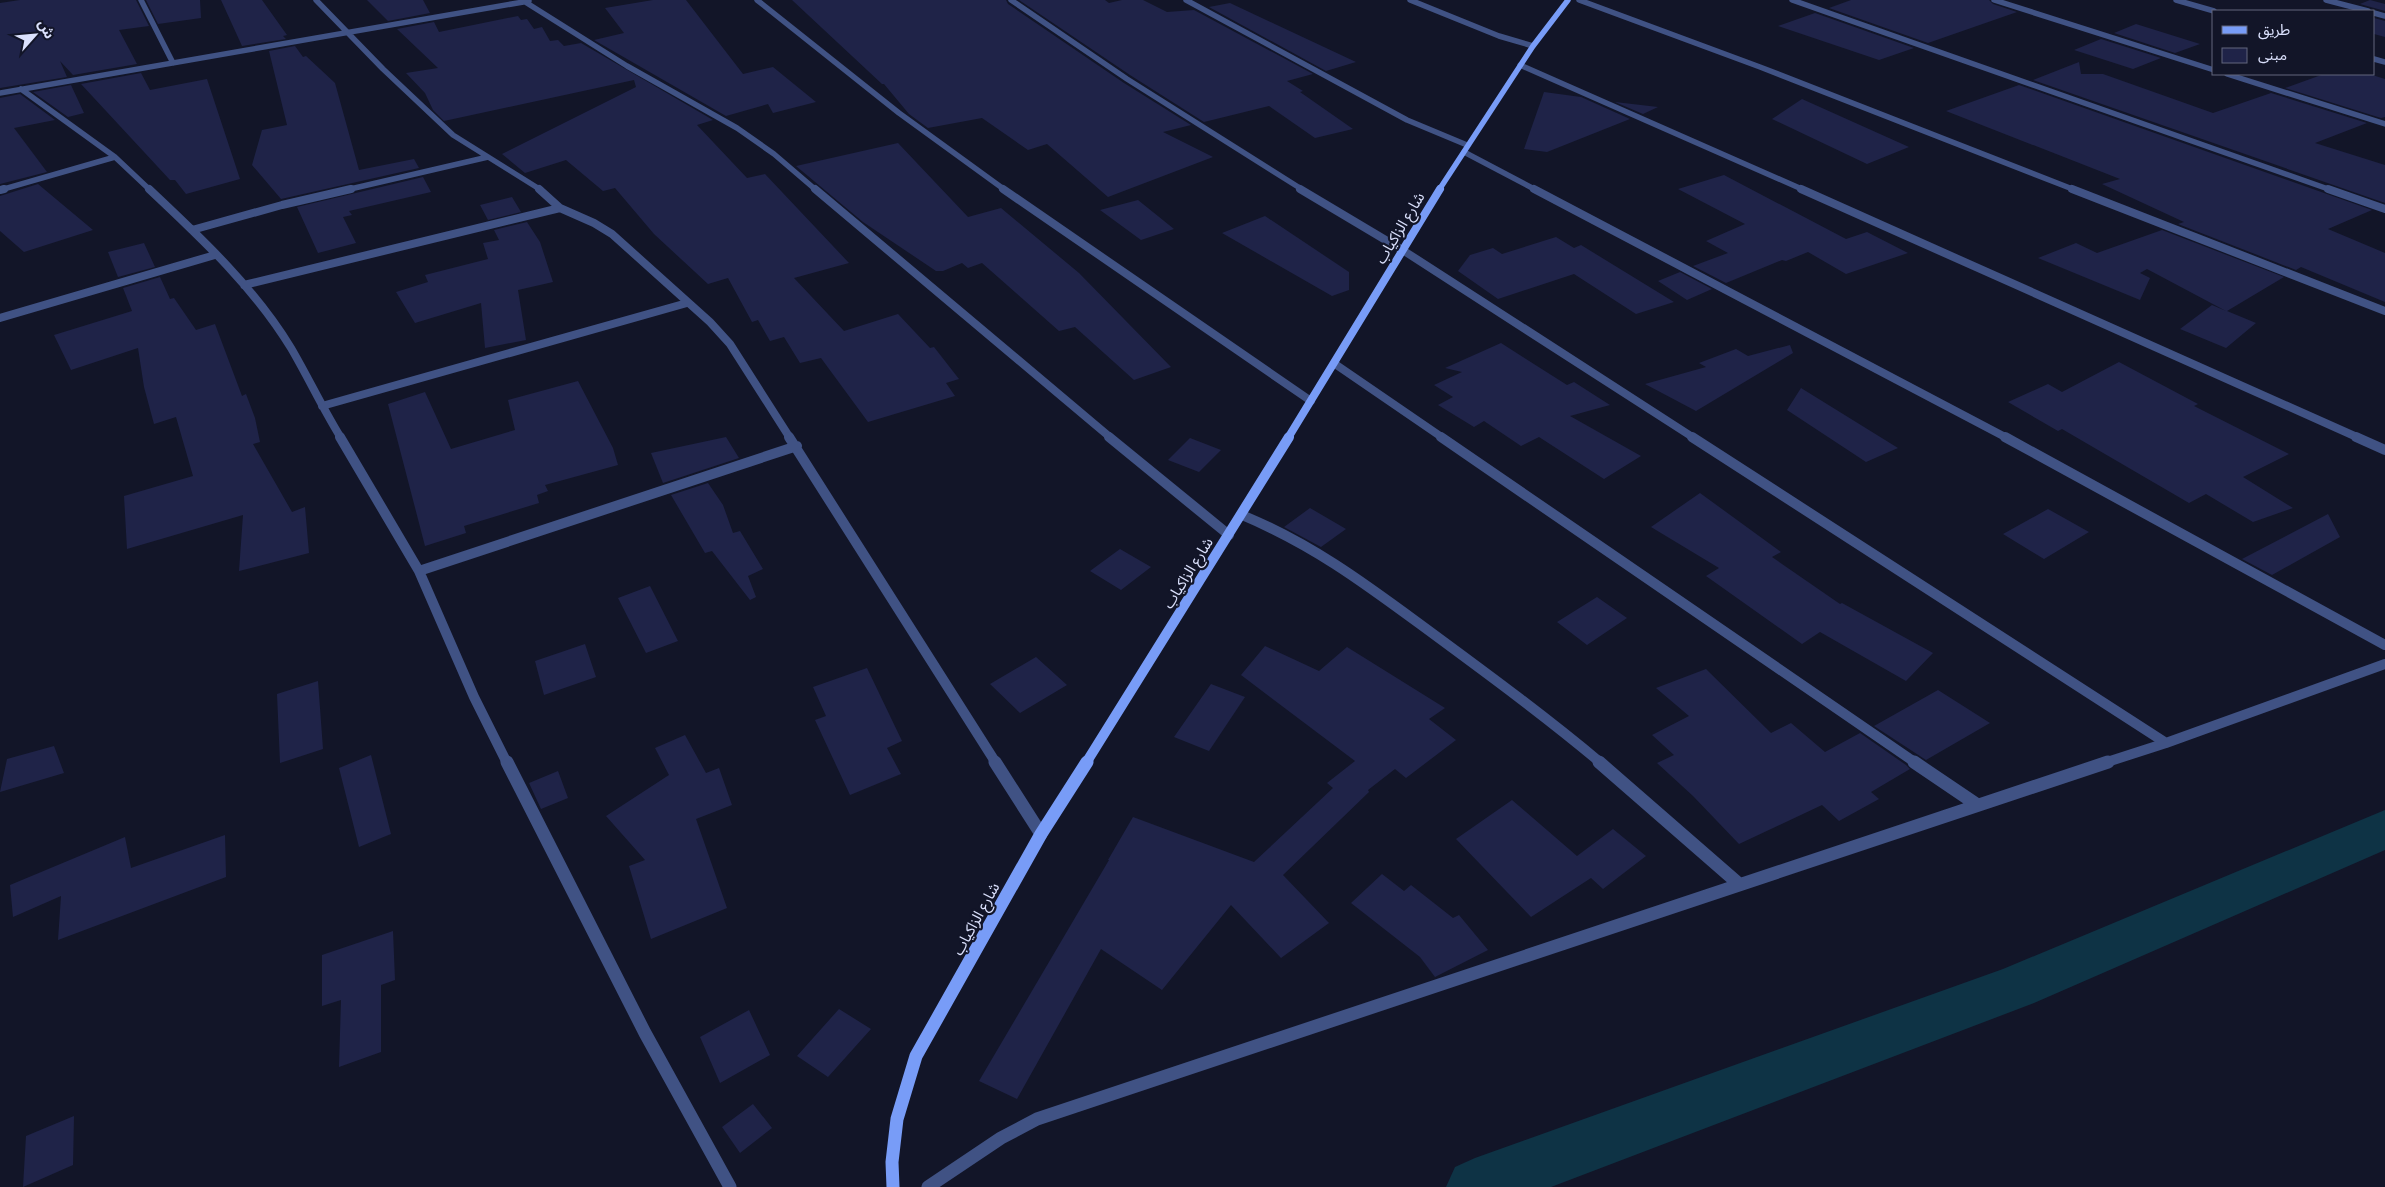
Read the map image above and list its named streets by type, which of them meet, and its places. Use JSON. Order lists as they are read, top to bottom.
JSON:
{
  "streets": {
    "street": ["شارع الزاكياب"]
  },
  "legend": ["طريق", "مبنى"],
  "north": "top right"
}
